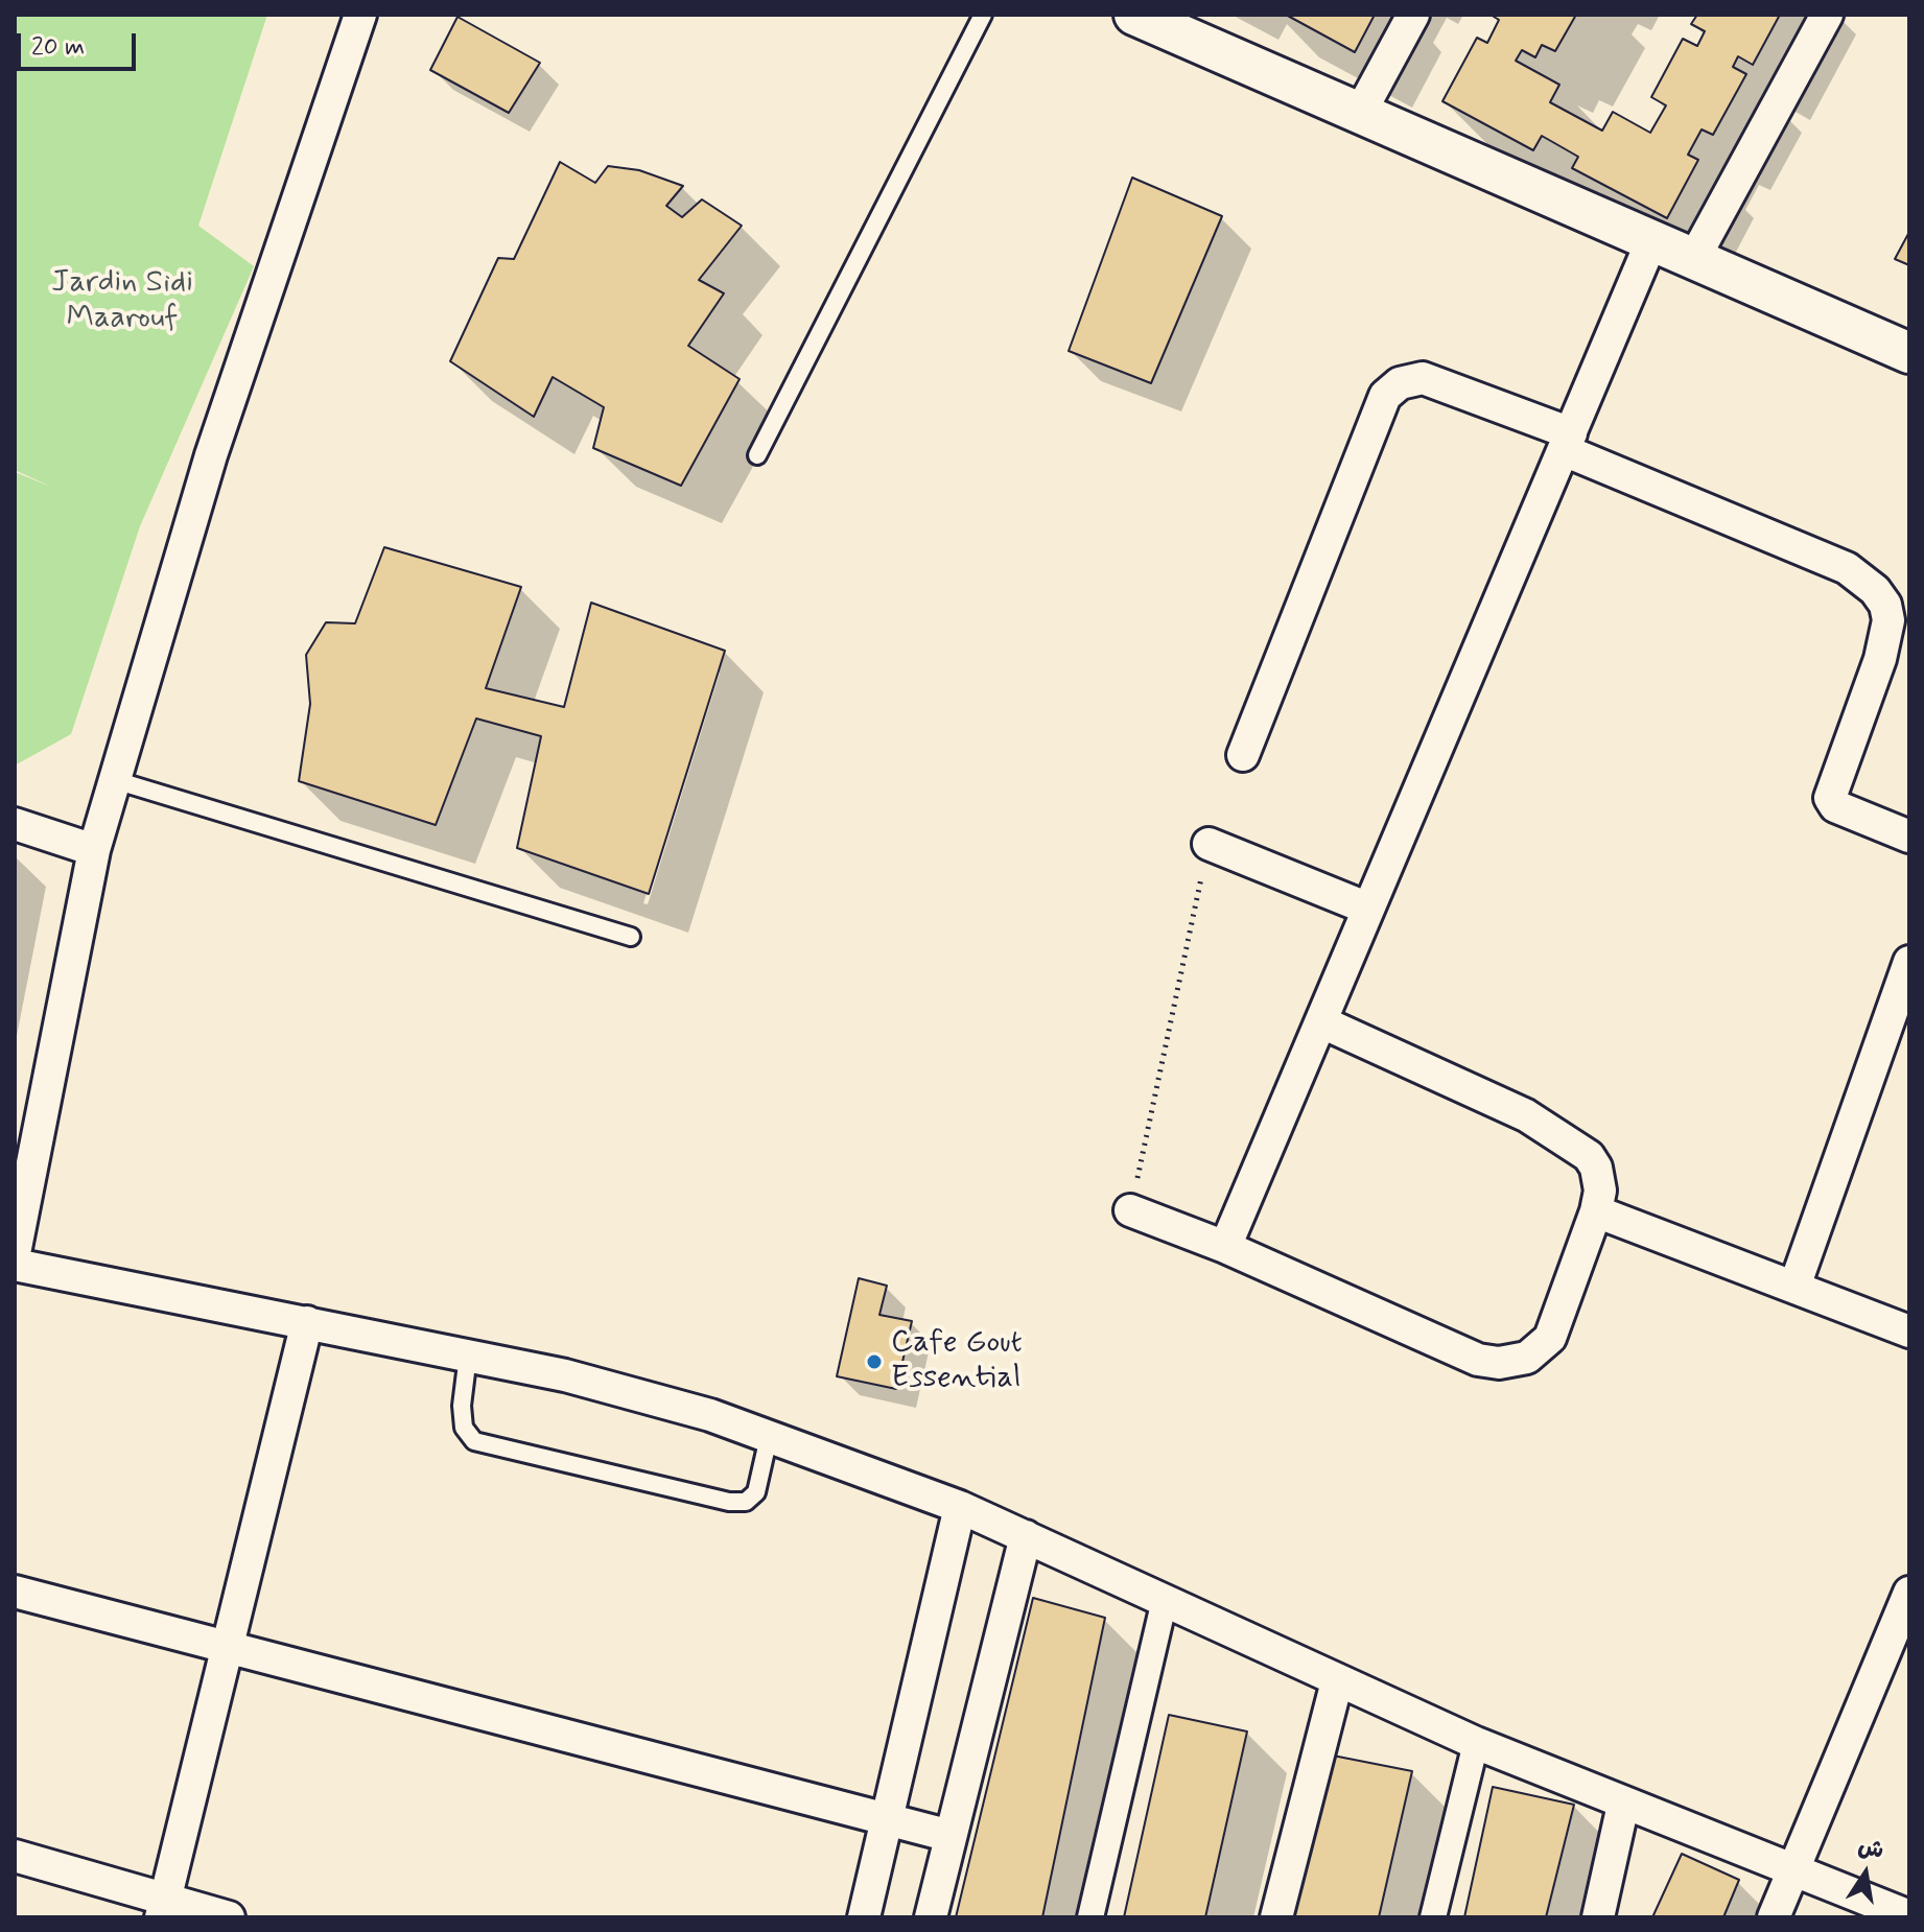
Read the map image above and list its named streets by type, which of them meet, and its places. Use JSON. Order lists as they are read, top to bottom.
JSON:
{
  "parks": ["Jardin Sidi Maarouf"],
  "places": ["Cafe Gout Essential"],
  "scale_bar": "20 m",
  "north": "top"
}
